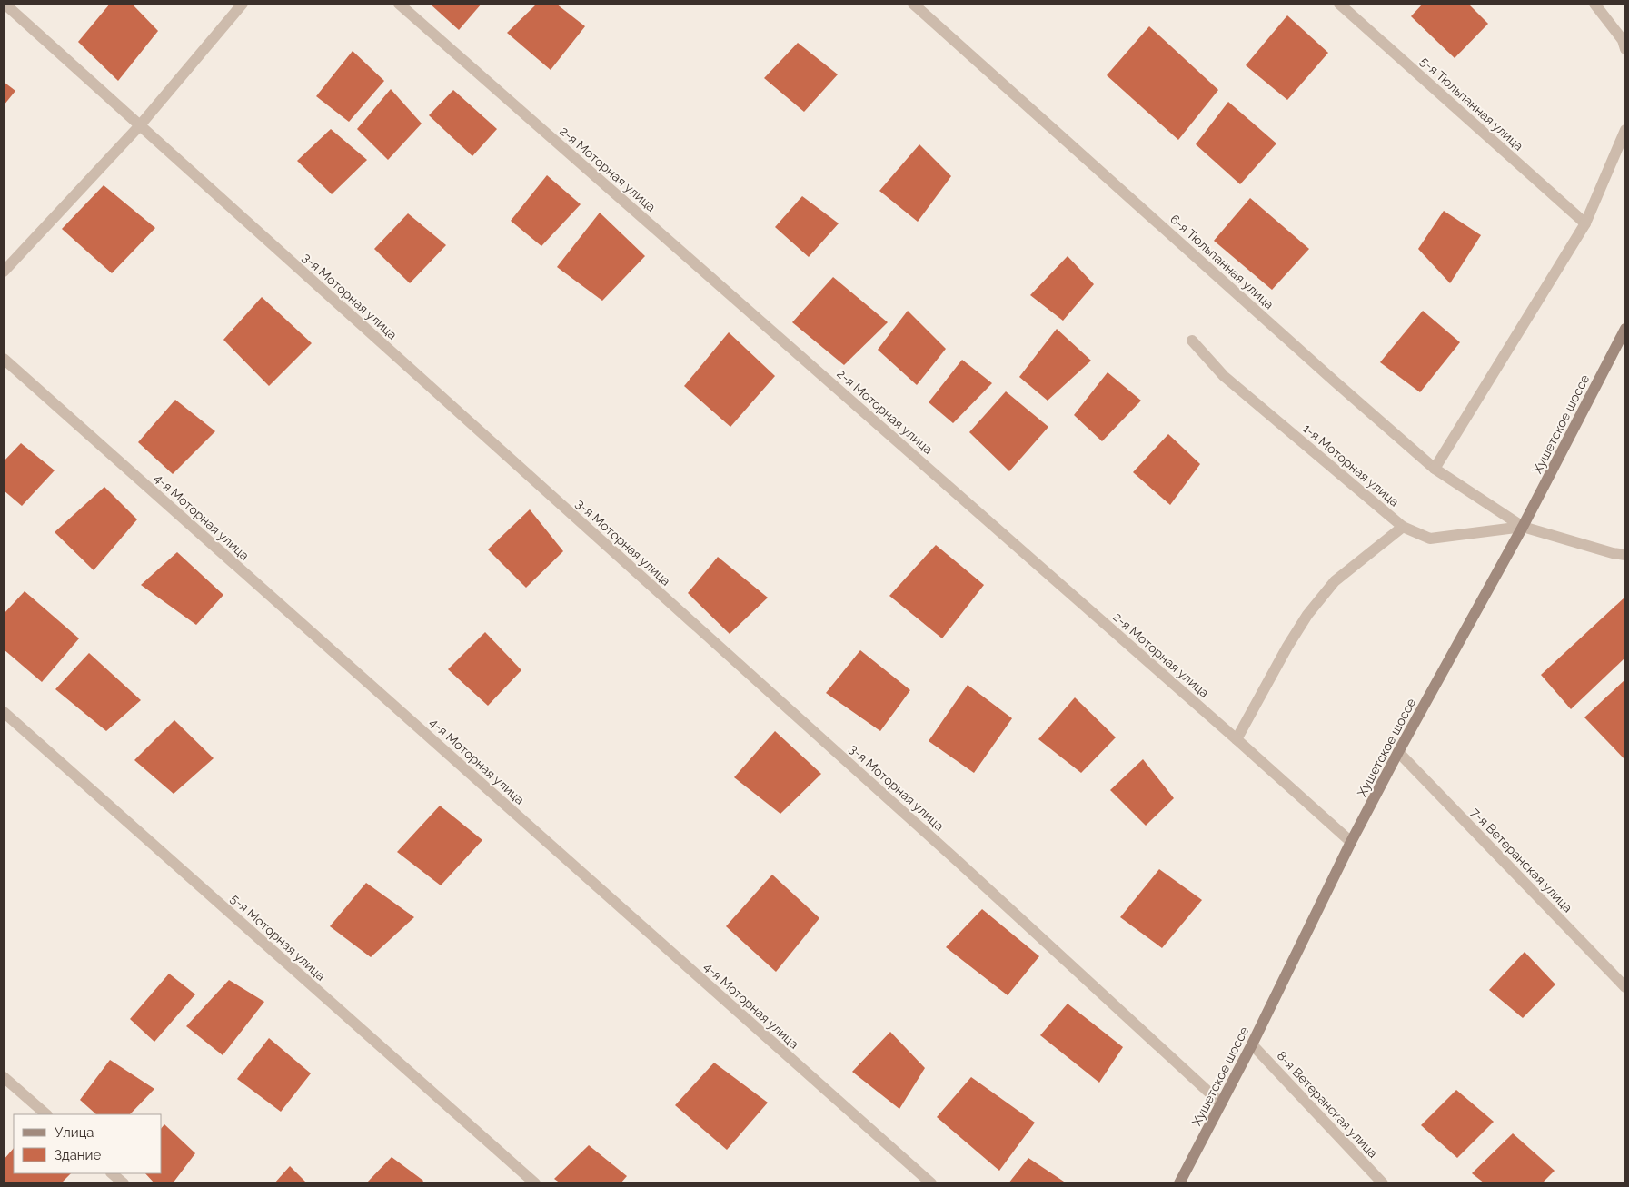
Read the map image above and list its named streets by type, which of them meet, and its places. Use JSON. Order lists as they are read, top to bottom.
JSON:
{
  "streets": {
    "main road": ["Хушетское шоссе"],
    "street": [
      "5-я Тюльпанная улица",
      "2-я Моторная улица",
      "6-я Тюльпанная улица",
      "3-я Моторная улица",
      "1-я Моторная улица",
      "4-я Моторная улица",
      "7-я Ветеранская улица",
      "5-я Моторная улица",
      "8-я Ветеранская улица"
    ]
  },
  "crossings": [
    ["2-я Моторная улица", "Хушетское шоссе"],
    ["6-я Тюльпанная улица", "Хушетское шоссе"],
    ["6-я Тюльпанная улица", "1-я Моторная улица"],
    ["3-я Моторная улица", "Хушетское шоссе"],
    ["Хушетское шоссе", "1-я Моторная улица"],
    ["Хушетское шоссе", "7-я Ветеранская улица"],
    ["Хушетское шоссе", "8-я Ветеранская улица"]
  ],
  "legend": ["Улица", "Здание"]
}
